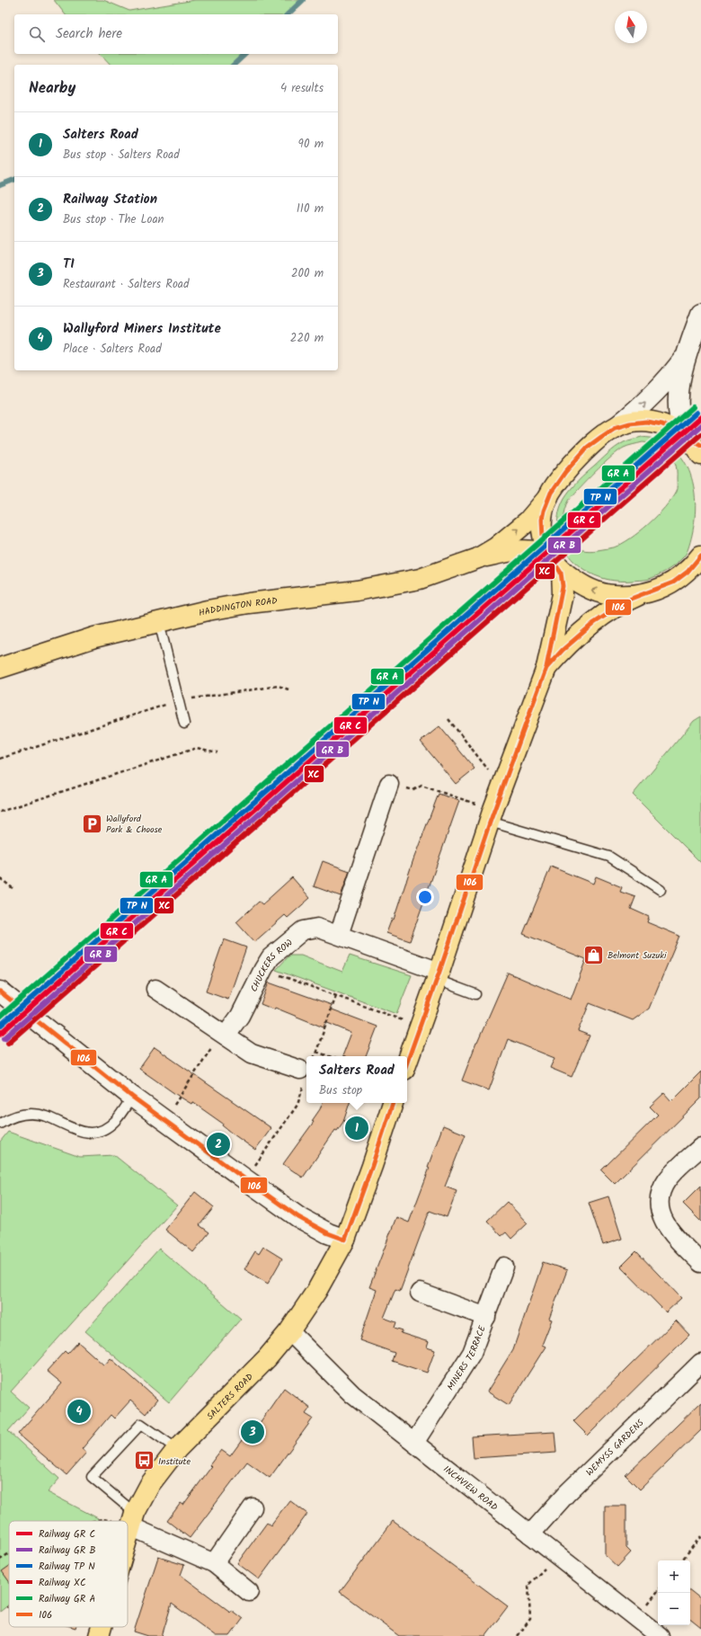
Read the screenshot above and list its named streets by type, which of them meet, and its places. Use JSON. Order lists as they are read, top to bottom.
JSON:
{
  "streets": {
    "main road": ["HADDINGTON ROAD", "SALTERS ROAD"],
    "street": [
      "CHUCKERS ROW",
      "MINERS TERRACE",
      "WEMYSS GARDENS",
      "INCHVIEW ROAD"
    ]
  },
  "crossings": [
    ["MINERS TERRACE", "INCHVIEW ROAD"],
    ["SALTERS ROAD", "INCHVIEW ROAD"],
    ["WEMYSS GARDENS", "INCHVIEW ROAD"]
  ],
  "places": {
    "parking": ["Wallyford Park & Choose"],
    "shop": ["Belmont Suzuki"],
    "bus stop": ["Institute"]
  },
  "lines": ["transit line 106", "rail line XC"],
  "legend": [
    "Railway GR C",
    "Railway GR B",
    "Railway TP N",
    "Railway XC",
    "Railway GR A",
    "106"
  ],
  "north": "top",
  "page": {
    "search": "Search here",
    "heading": ["Nearby", "4 results"],
    "list": [
      {
        "mark": "1",
        "name": "Salters Road",
        "note": "Bus stop · Salters Road",
        "value": "90 m"
      },
      {
        "mark": "2",
        "name": "Railway Station",
        "note": "Bus stop · The Loan",
        "value": "110 m"
      },
      {
        "mark": "3",
        "name": "TI",
        "note": "Restaurant · Salters Road",
        "value": "200 m"
      },
      {
        "mark": "4",
        "name": "Wallyford Miners Institute",
        "note": "Place · Salters Road",
        "value": "220 m"
      }
    ],
    "popup": ["Salters Road", "Bus stop"],
    "pins": [
      "1",
      "2",
      "4",
      "3"
    ],
    "map_buttons": ["+", "−"]
  }
}
